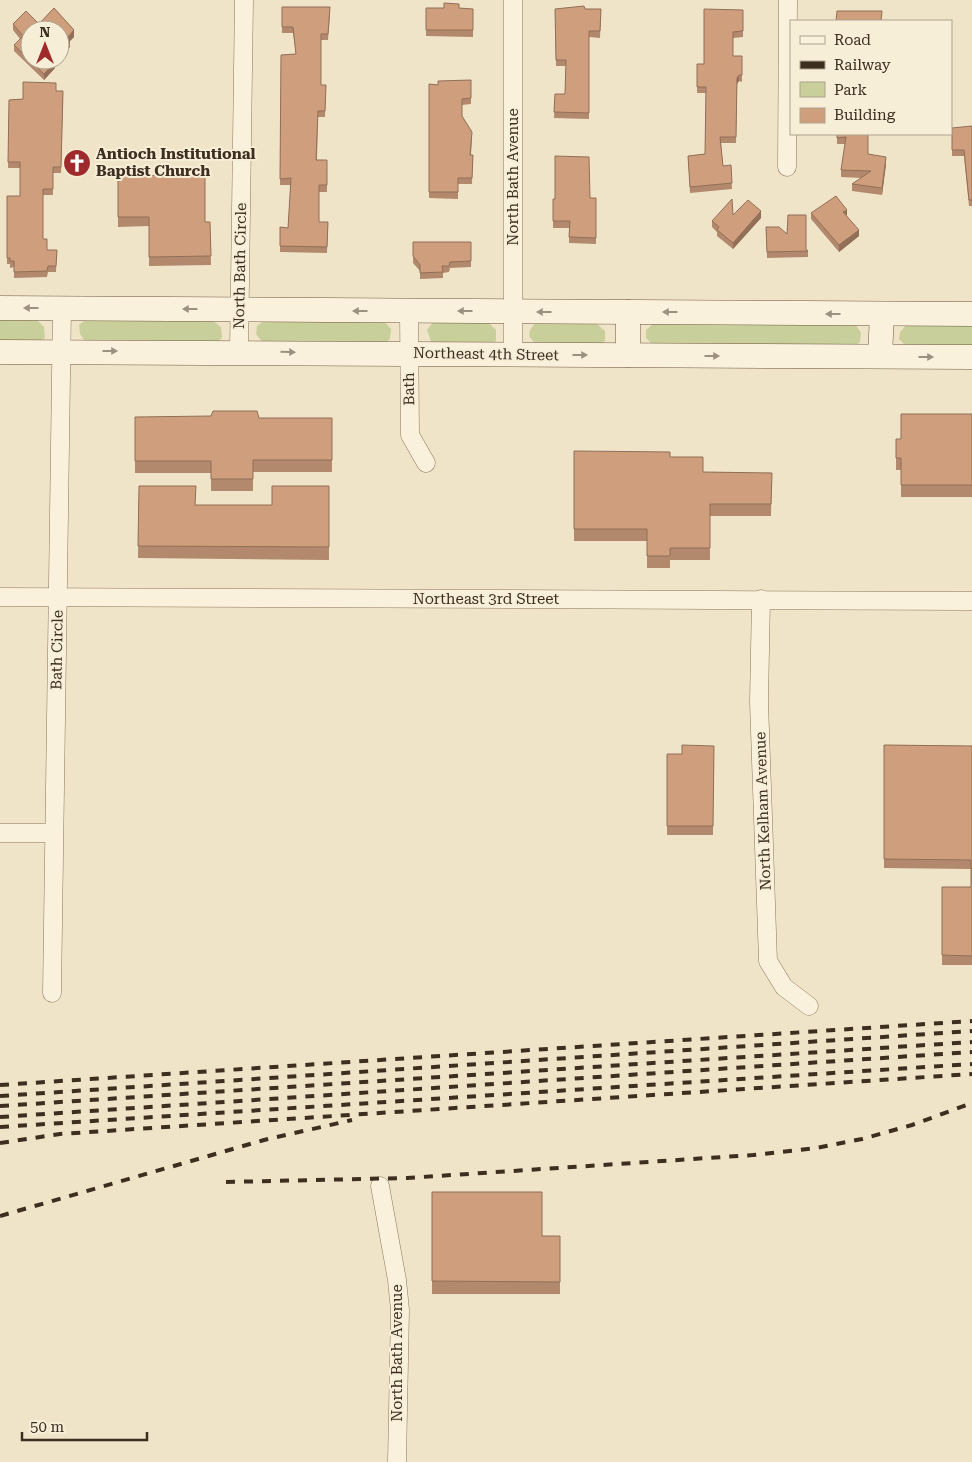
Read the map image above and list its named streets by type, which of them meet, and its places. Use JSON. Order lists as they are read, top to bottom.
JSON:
{
  "streets": {
    "main road": ["Northeast 4th Street"],
    "street": [
      "North Bath Avenue",
      "North Bath Circle",
      "Bath",
      "Northeast 3rd Street",
      "Bath Circle",
      "North Kelham Avenue"
    ]
  },
  "crossings": [
    ["North Bath Avenue", "Northeast 4th Street"],
    ["North Bath Circle", "Northeast 4th Street"],
    ["Northeast 4th Street", "Bath"],
    ["Northeast 4th Street", "Bath Circle"],
    ["Northeast 3rd Street", "Bath Circle"],
    ["Northeast 3rd Street", "North Kelham Avenue"]
  ],
  "places": {
    "church": ["Antioch Institutional Baptist Church"]
  },
  "legend": [
    "Road",
    "Railway",
    "Park",
    "Building"
  ],
  "scale_bar": "50 m",
  "north": "top"
}
